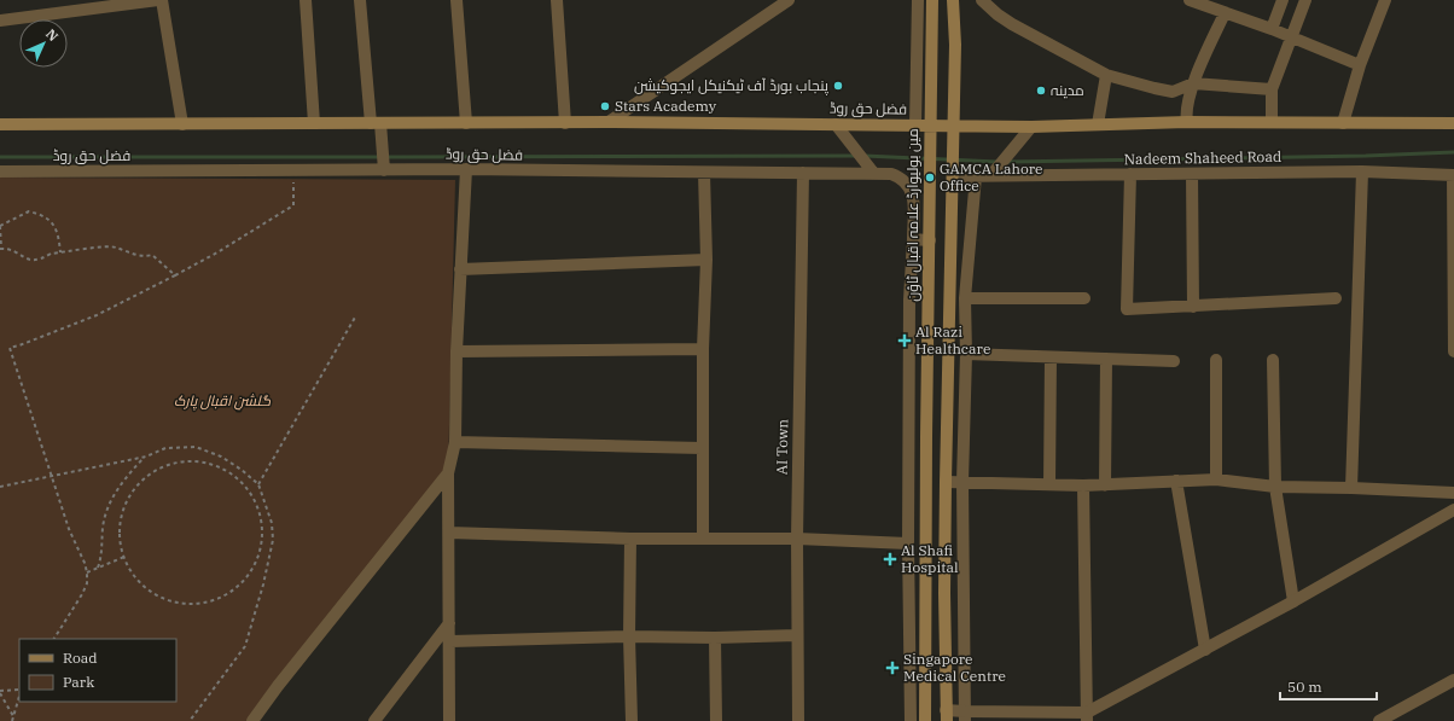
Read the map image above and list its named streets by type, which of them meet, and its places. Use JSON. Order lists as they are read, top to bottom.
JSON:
{
  "streets": {
    "main road": ["فضل حق روڈ", "مین بولیوارڈ علامہ اقبال ٹاؤن"],
    "street": ["Nadeem Shaheed Road", "AI Town"]
  },
  "crossings": [
    ["فضل حق روڈ", "مین بولیوارڈ علامہ اقبال ٹاؤن"],
    ["فضل حق روڈ", "AI Town"]
  ],
  "parks": ["گلشنِ اقبال پارک"],
  "places": {
    "other": [
      "پنجاب بورڈ آف ٹیکنیکل ایجوکیشن",
      "مدینہ",
      "Stars Academy",
      "GAMCA Lahore Office"
    ],
    "health": ["Al Razi Healthcare", "Al Shafi Hospital", "Singapore Medical Centre"]
  },
  "legend": ["Road", "Park"],
  "scale_bar": "50 m",
  "north": "top right"
}
